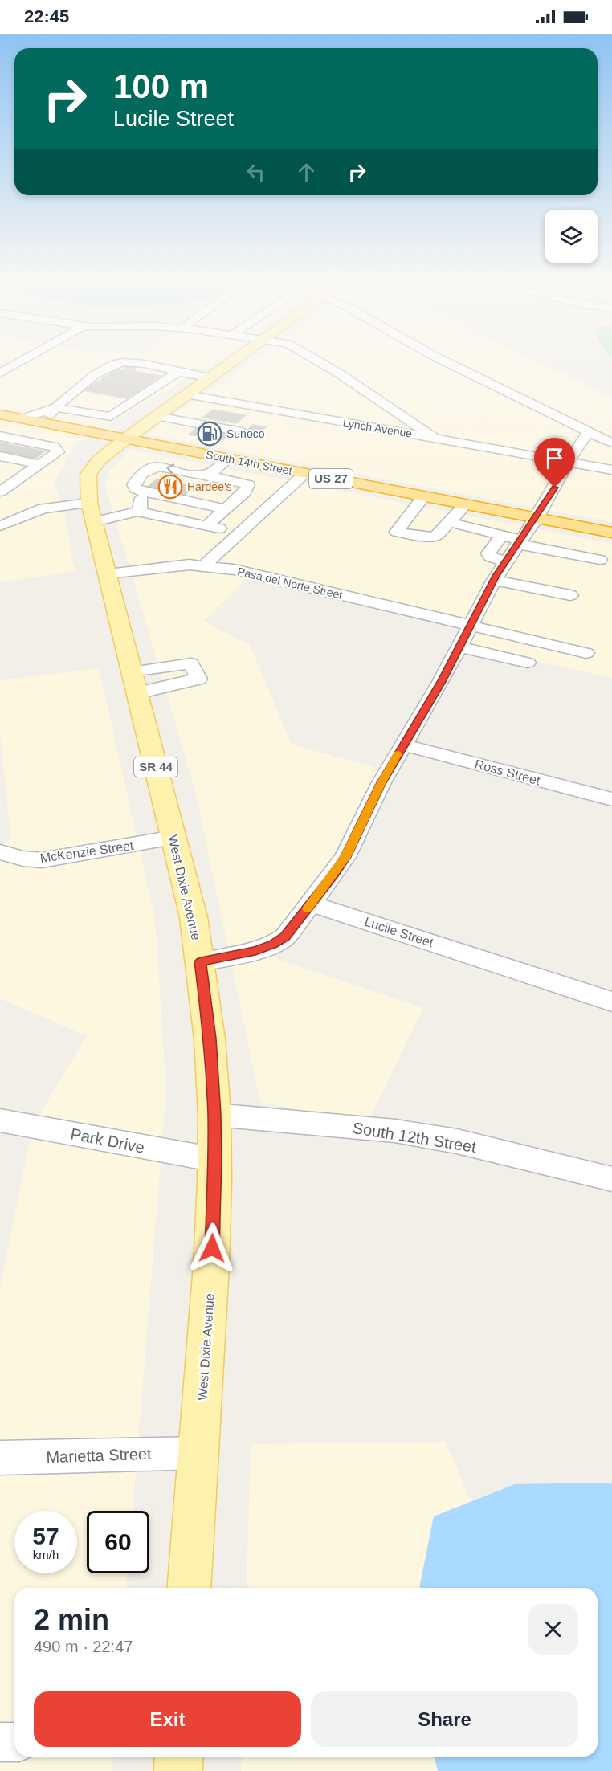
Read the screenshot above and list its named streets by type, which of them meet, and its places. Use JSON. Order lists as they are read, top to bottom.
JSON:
{
  "streets": {
    "highway": ["South 14th Street", "US 27"],
    "main road": ["SR 44", "West Dixie Avenue"],
    "street": [
      "Lynch Avenue",
      "Pasa del Norte Street",
      "Ross Street",
      "McKenzie Street",
      "Lucile Street",
      "South 12th Street",
      "Park Drive",
      "Marietta Street"
    ]
  },
  "crossings": [
    ["Lynch Avenue", "SR 44"],
    ["South 14th Street", "SR 44"],
    ["South 14th Street", "West Dixie Avenue"],
    ["Pasa del Norte Street", "West Dixie Avenue"],
    ["SR 44", "West Dixie Avenue"],
    ["McKenzie Street", "West Dixie Avenue"],
    ["West Dixie Avenue", "South 12th Street"],
    ["West Dixie Avenue", "Park Drive"],
    ["West Dixie Avenue", "Marietta Street"]
  ],
  "places": {
    "fuel station": ["Sunoco"],
    "restaurant": ["Hardee's"]
  },
  "page": {
    "status": "22:45",
    "turn": ["100 m", "Lucile Street"],
    "speed": "57 km/h",
    "limit": "60",
    "heading": ["2 min", "490 m · 22:47"],
    "buttons": ["Exit", "Share"]
  }
}
